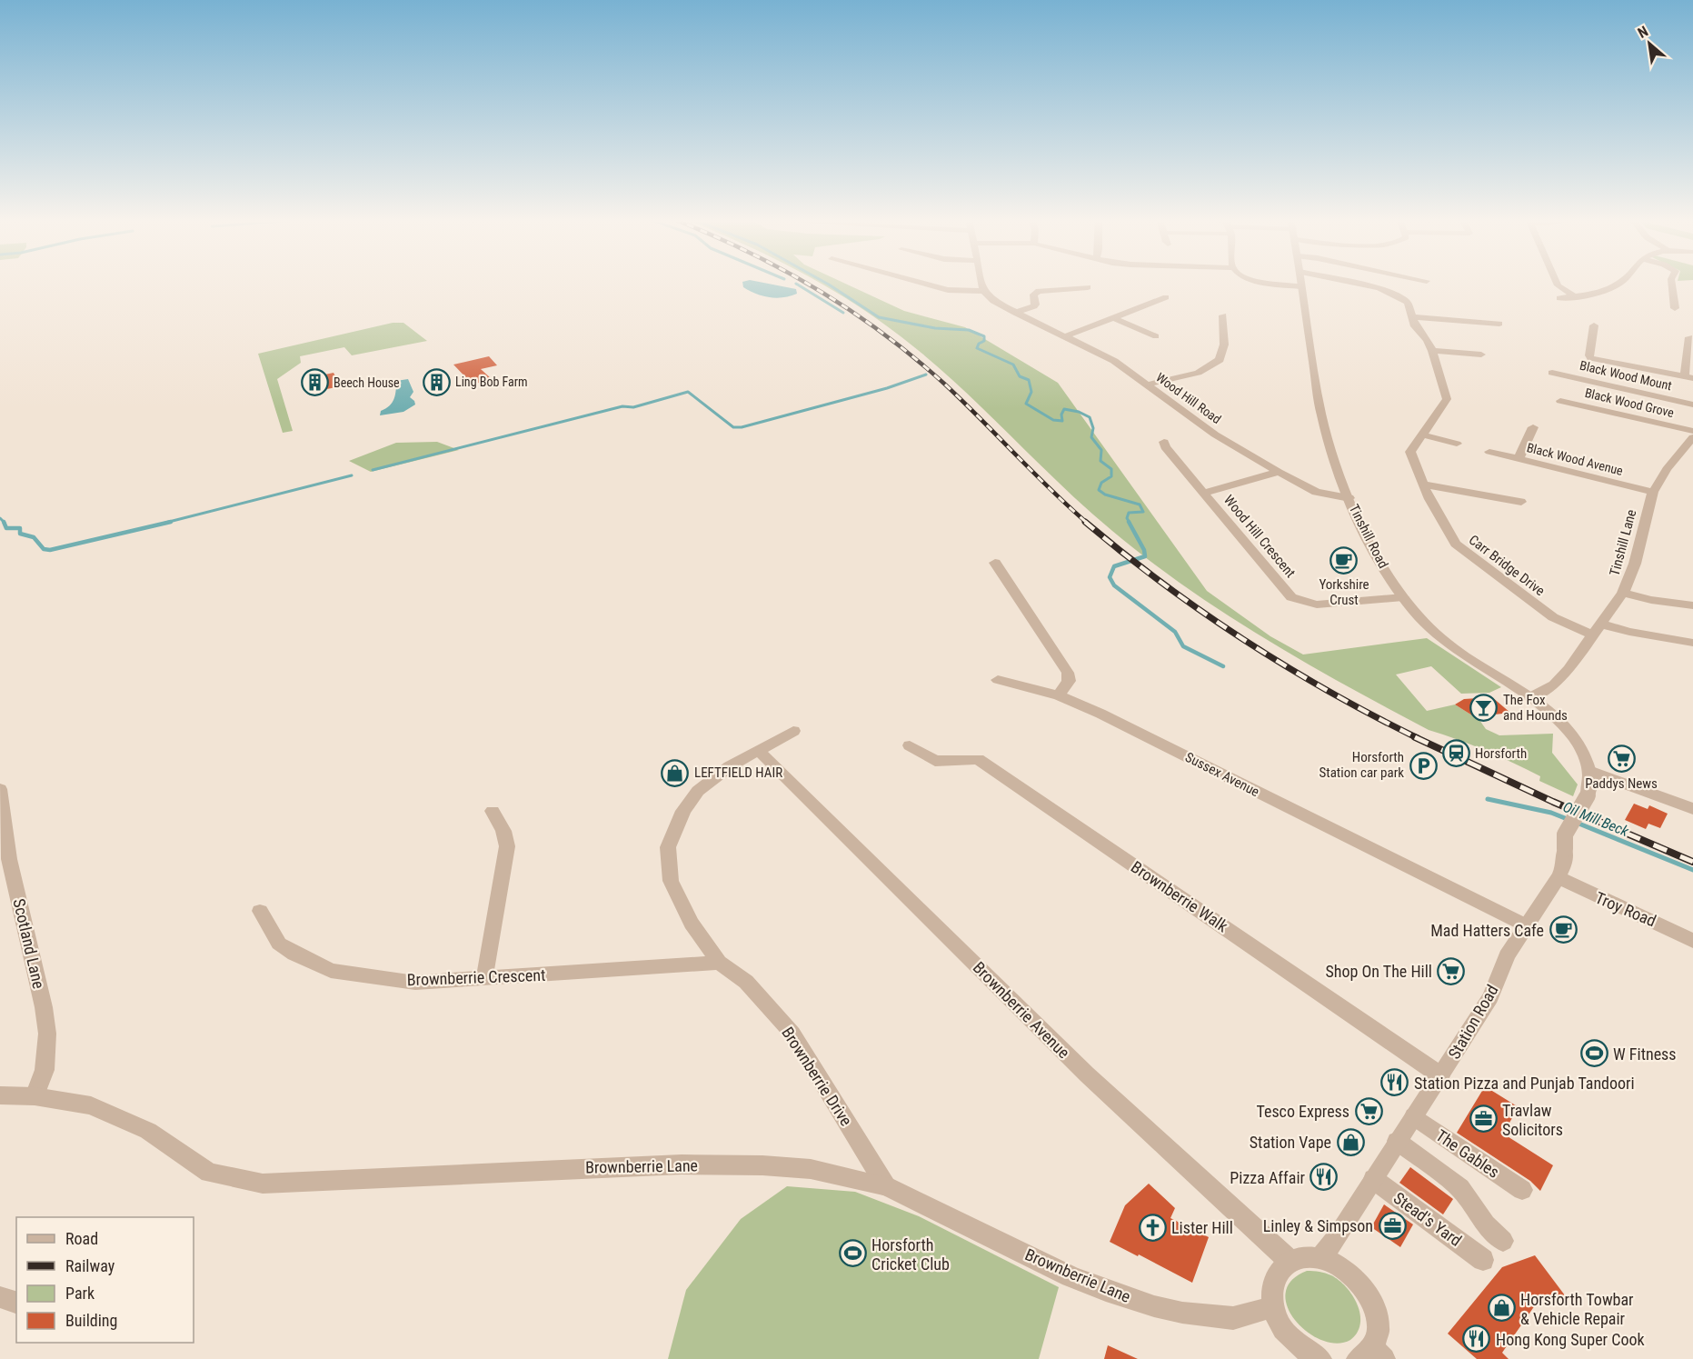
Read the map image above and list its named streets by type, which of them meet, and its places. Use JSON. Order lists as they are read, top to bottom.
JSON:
{
  "streets": {
    "street": [
      "Black Wood Mount",
      "Wood Hill Road",
      "Black Wood Grove",
      "Black Wood Avenue",
      "Wood Hill Crescent",
      "Tinshill Road",
      "Tinshill Lane",
      "Carr Bridge Drive",
      "Sussex Avenue",
      "Brownberrie Walk",
      "Troy Road",
      "Scotland Lane",
      "Brownberrie Crescent",
      "Brownberrie Avenue",
      "Station Road",
      "Brownberrie Drive",
      "The Gables",
      "Brownberrie Lane",
      "Stead's Yard"
    ]
  },
  "crossings": [
    ["Wood Hill Road", "Wood Hill Crescent"],
    ["Wood Hill Road", "Tinshill Road"],
    ["Black Wood Avenue", "Tinshill Lane"],
    ["Wood Hill Crescent", "Tinshill Road"],
    ["Tinshill Road", "Tinshill Lane"],
    ["Tinshill Road", "Station Road"],
    ["Tinshill Lane", "Carr Bridge Drive"],
    ["Sussex Avenue", "Station Road"],
    ["Brownberrie Walk", "Station Road"],
    ["Troy Road", "Station Road"],
    ["Scotland Lane", "Brownberrie Lane"],
    ["Brownberrie Crescent", "Brownberrie Drive"],
    ["Brownberrie Avenue", "Brownberrie Drive"],
    ["Station Road", "The Gables"],
    ["Station Road", "Stead's Yard"],
    ["Brownberrie Drive", "Brownberrie Lane"]
  ],
  "water": ["Oil Mill Beck"],
  "places": {
    "building": ["Ling Bob Farm", "Beech House"],
    "cafe": ["Yorkshire Crust", "Mad Hatters Cafe"],
    "bar": ["The Fox and Hounds"],
    "station": ["Horsforth"],
    "supermarket": ["Paddys News", "Shop On The Hill", "Tesco Express"],
    "parking": ["Horsforth Station car park"],
    "shop": ["LEFTFIELD HAIR", "Station Vape", "Horsforth Towbar & Vehicle Repair"],
    "sports": ["W Fitness", "Horsforth Cricket Club"],
    "restaurant": ["Station Pizza and Punjab Tandoori", "Pizza Affair", "Hong Kong Super Cook"],
    "office": ["Travlaw Solicitors", "Linley & Simpson"],
    "church": ["Lister Hill"]
  },
  "legend": [
    "Road",
    "Railway",
    "Park",
    "Building"
  ],
  "north": "top left"
}
